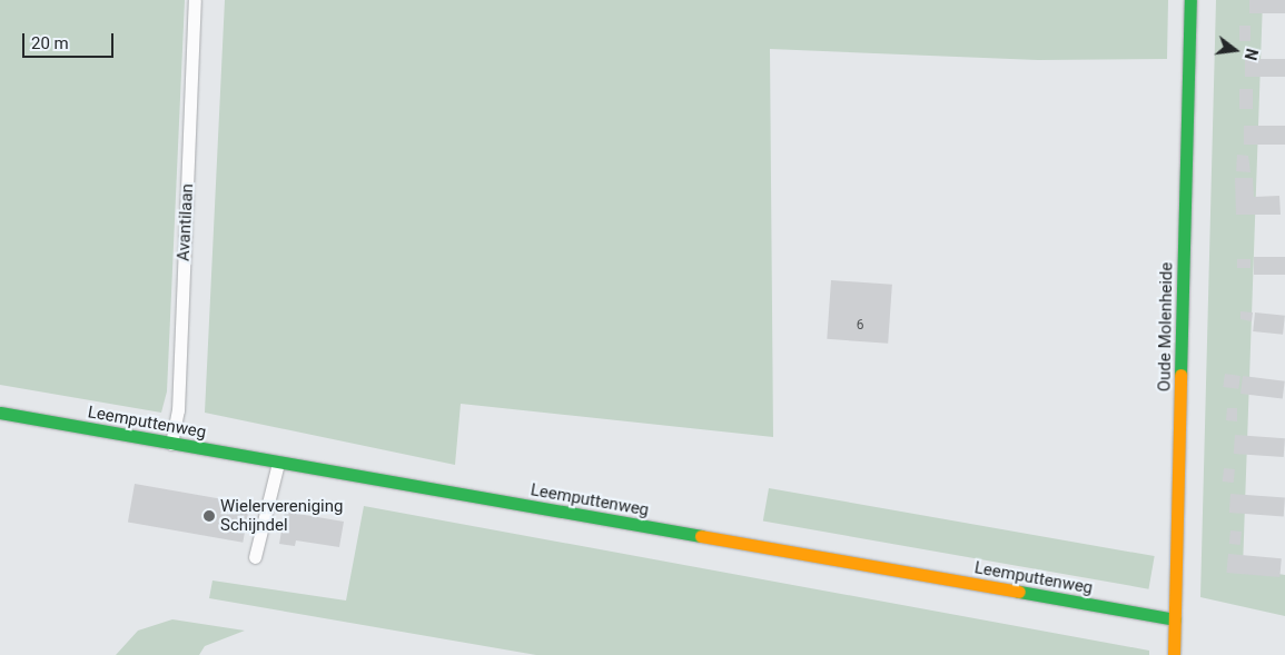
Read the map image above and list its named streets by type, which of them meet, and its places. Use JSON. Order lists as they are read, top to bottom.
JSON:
{
  "streets": {
    "street": ["Oude Molenheide", "Leemputtenweg"],
    "lane": ["Avantilaan"]
  },
  "crossings": [
    ["Avantilaan", "Leemputtenweg"],
    ["Oude Molenheide", "Leemputtenweg"]
  ],
  "places": ["Wielervereniging Schijndel"],
  "house_numbers": ["6"],
  "scale_bar": "20 m",
  "north": "right"
}
